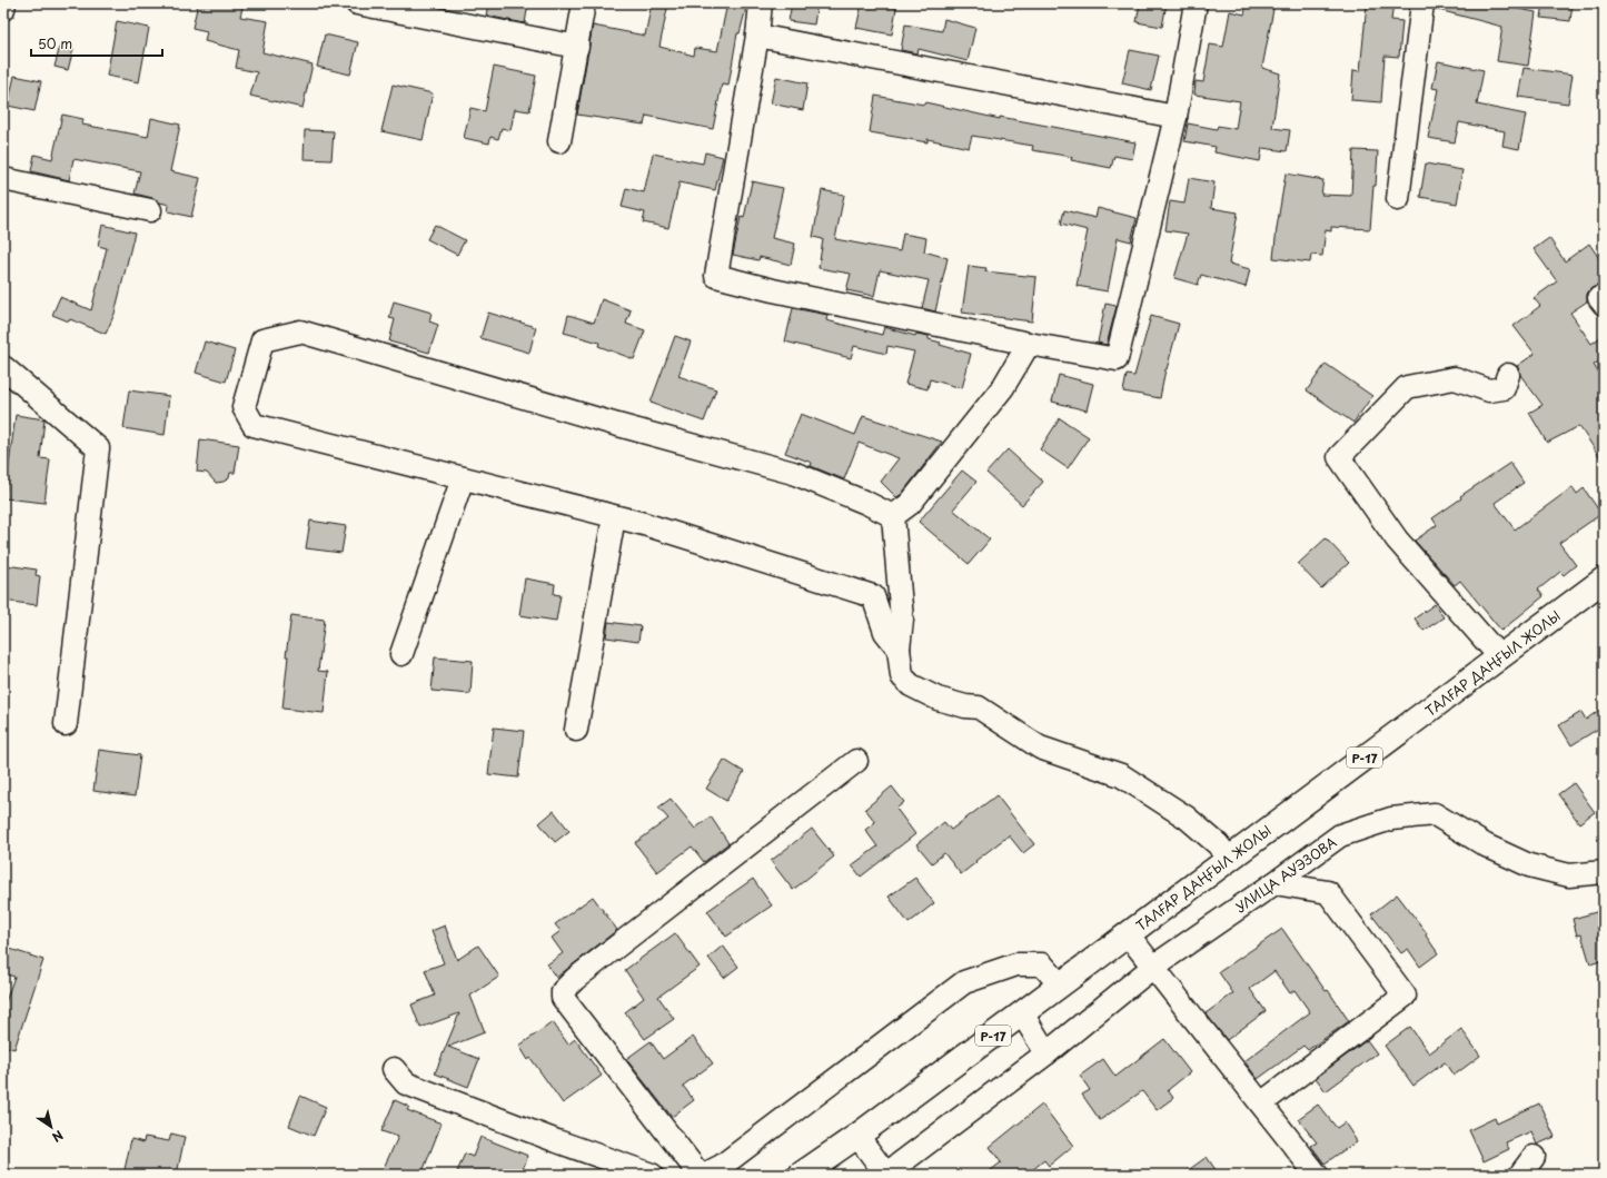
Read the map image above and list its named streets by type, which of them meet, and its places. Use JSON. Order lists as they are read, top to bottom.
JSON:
{
  "streets": {
    "main road": ["ТАЛҒАР ДАҢҒЫЛ ЖОЛЫ", "P-17"],
    "street": ["УЛИЦА АУЭЗОВА"]
  },
  "scale_bar": "50 m",
  "north": "bottom right"
}
